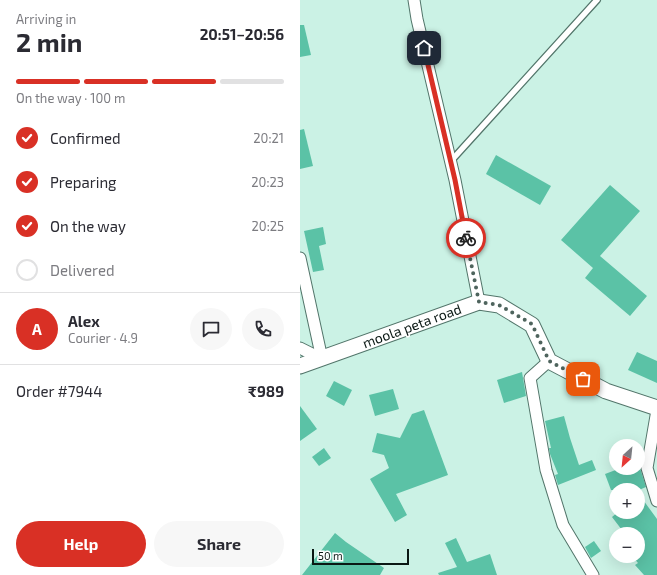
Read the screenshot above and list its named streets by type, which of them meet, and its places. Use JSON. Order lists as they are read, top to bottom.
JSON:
{
  "streets": {
    "street": ["moola peta road"]
  },
  "scale_bar": "50 m",
  "north": "bottom left",
  "page": {
    "heading": ["2 min", "Arriving in", "20:51–20:56"],
    "panel": [
      "Alex",
      "Courier · 4.9",
      "Order #7944",
      "₹989"
    ],
    "bar": "On the way · 100 m",
    "list": [
      ["Confirmed", "20:21"],
      ["Preparing", "20:23"],
      ["On the way", "20:25"],
      "Delivered"
    ],
    "round": "A",
    "map_buttons": ["+", "−"],
    "buttons": ["Help", "Share"],
    "scale": "50 m"
  }
}
